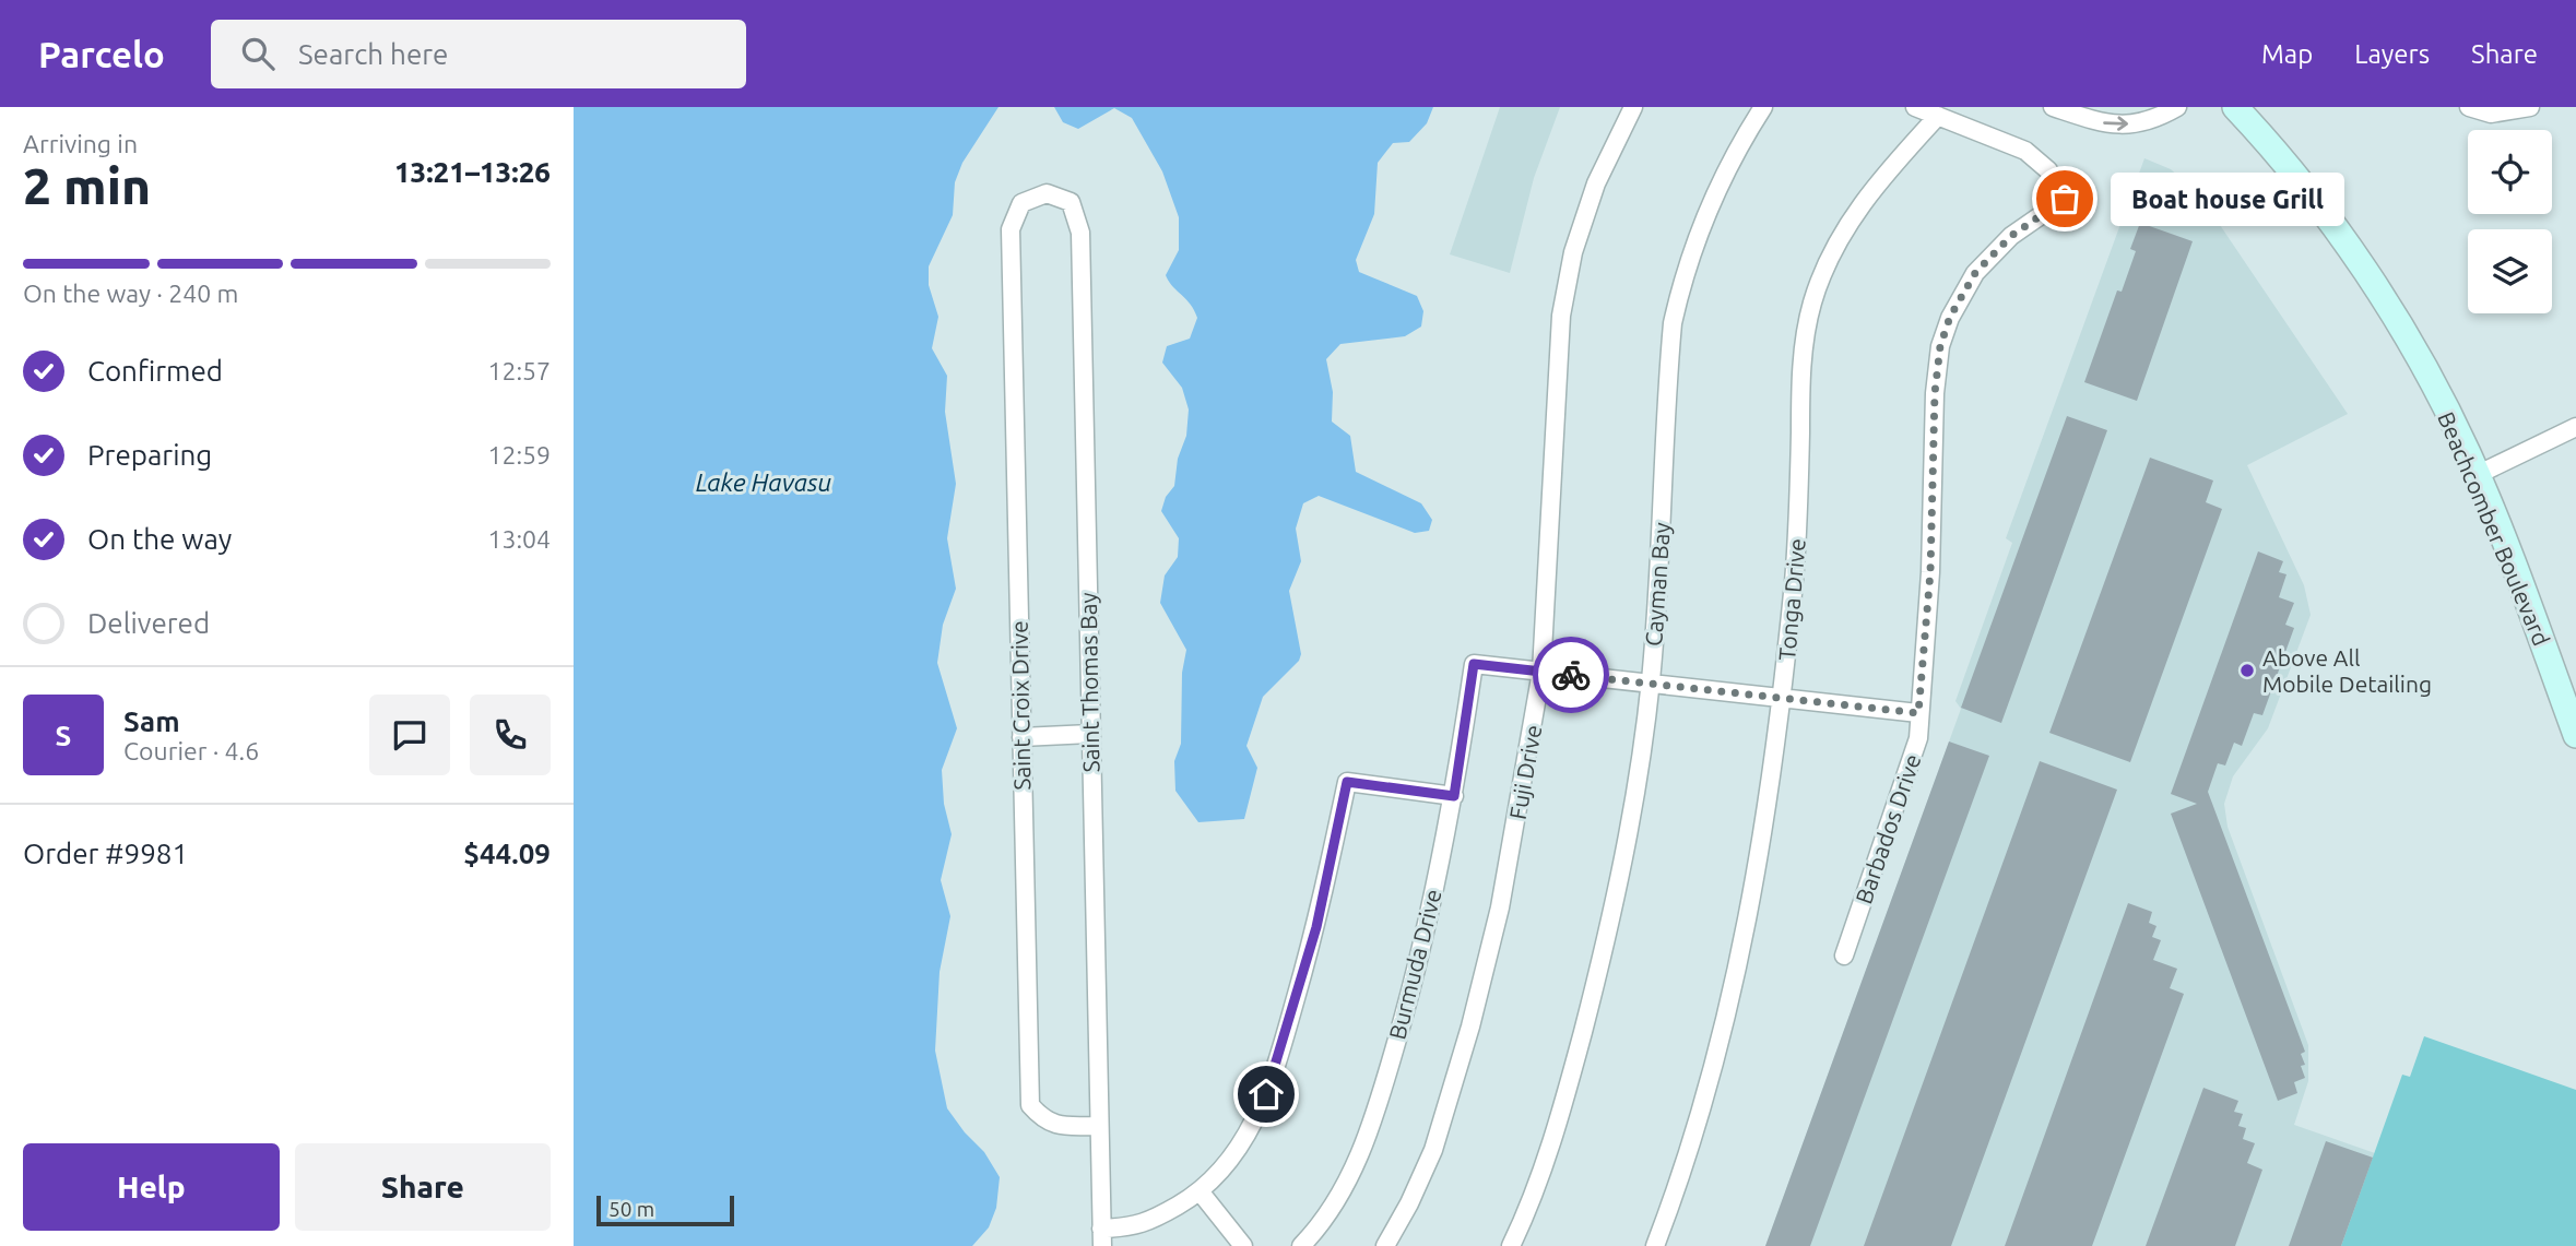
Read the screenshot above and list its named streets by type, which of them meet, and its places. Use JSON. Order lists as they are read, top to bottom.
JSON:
{
  "streets": {
    "street": [
      "Beachcomber Boulevard",
      "Cayman Bay",
      "Tonga Drive",
      "Saint Thomas Bay",
      "Saint Croix Drive",
      "Fuji Drive",
      "Barbados Drive",
      "Burmuda Drive"
    ]
  },
  "crossings": [
    ["Tonga Drive", "Barbados Drive"],
    ["Saint Thomas Bay", "Saint Croix Drive"],
    ["Fuji Drive", "Burmuda Drive"]
  ],
  "water": ["Lake Havasu"],
  "places": ["Boat house Grill", "Above All Mobile Detailing"],
  "scale_bar": "50 m",
  "page": {
    "header": "Parcelo",
    "search": "Search here",
    "nav": ["Map", "Layers", "Share"],
    "heading": ["2 min", "Arriving in", "13:21–13:26"],
    "panel": [
      "Sam",
      "Courier · 4.6",
      "Order #9981",
      "$44.09"
    ],
    "bubble": "Boat house Grill",
    "bar": "On the way · 240 m",
    "list": [
      ["Confirmed", "12:57"],
      ["Preparing", "12:59"],
      ["On the way", "13:04"],
      "Delivered"
    ],
    "round": "S",
    "buttons": ["Help", "Share"],
    "scale": "50 m"
  }
}
